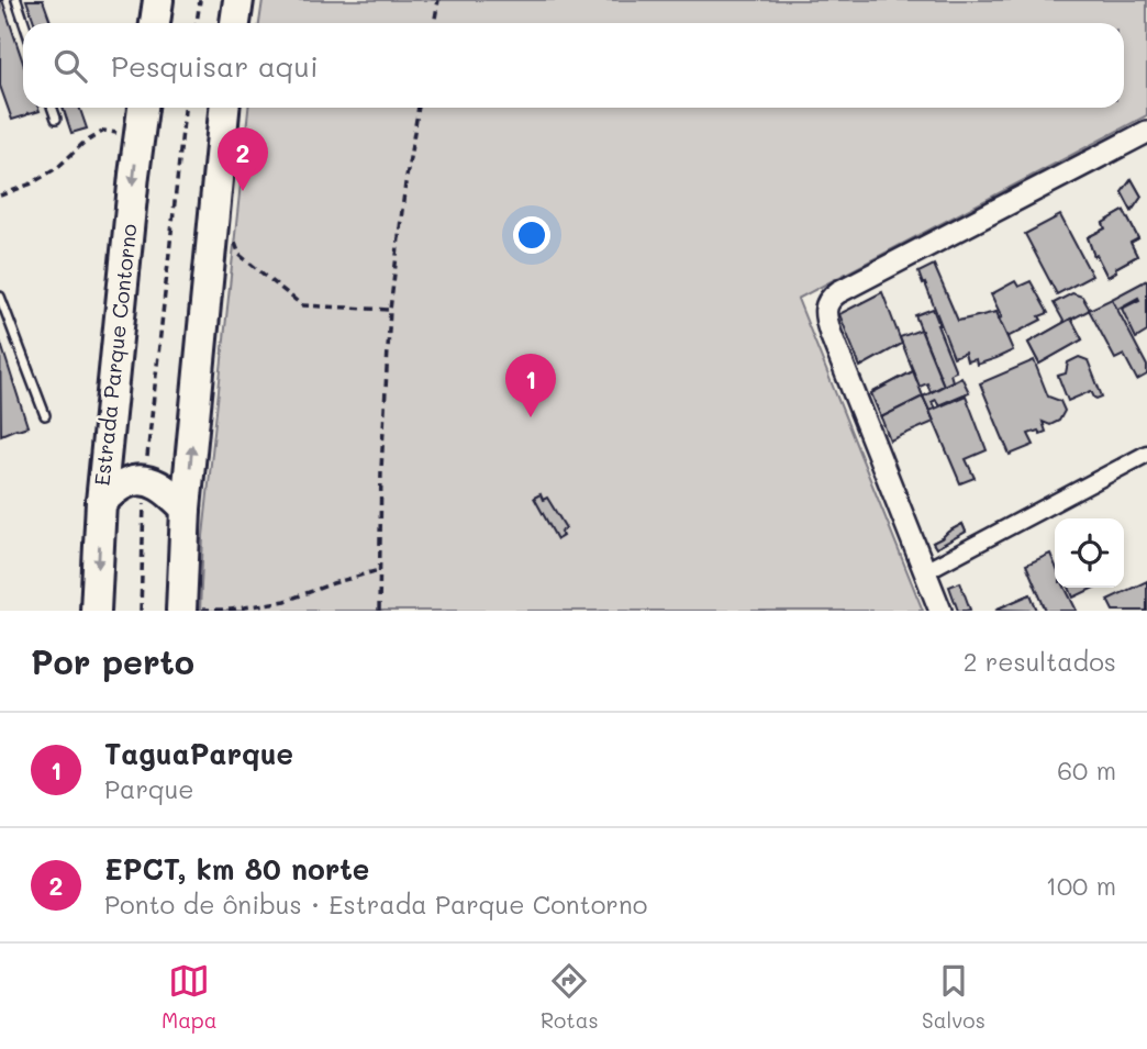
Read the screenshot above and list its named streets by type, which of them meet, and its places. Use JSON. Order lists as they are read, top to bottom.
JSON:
{
  "streets": {
    "highway": ["Estrada Parque Contorno"]
  },
  "page": {
    "search": "Pesquisar aqui",
    "pins": ["2", "1"],
    "heading": ["Por perto", "2 resultados"],
    "list": [
      {
        "mark": "1",
        "name": "TaguaParque",
        "note": "Parque",
        "value": "60 m"
      },
      {
        "mark": "2",
        "name": "EPCT, km 80 norte",
        "note": "Ponto de ônibus · Estrada Parque Contorno",
        "value": "100 m"
      }
    ],
    "nav": ["Mapa", "Rotas", "Salvos"]
  }
}
